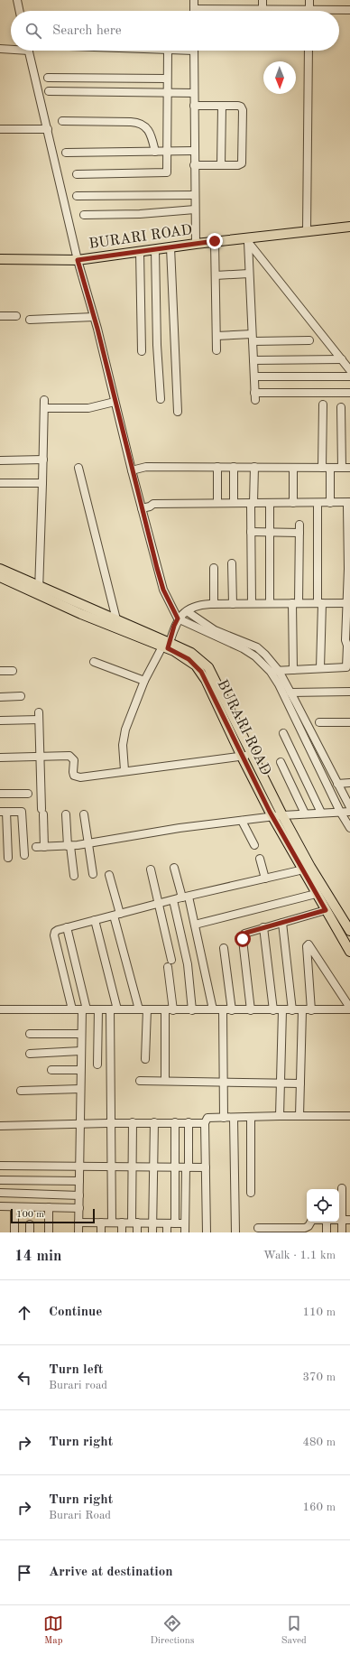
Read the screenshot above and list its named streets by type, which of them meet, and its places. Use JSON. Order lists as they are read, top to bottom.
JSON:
{
  "streets": {
    "main road": ["BURARI ROAD"]
  },
  "scale_bar": "100 m",
  "north": "bottom",
  "page": {
    "search": "Search here",
    "scale": "100 m",
    "heading": ["14 min", "Walk · 1.1 km"],
    "list": [
      ["Continue", "110 m"],
      ["Turn left", "Burari road", "370 m"],
      ["Turn right", "480 m"],
      ["Turn right", "Burari Road", "160 m"],
      "Arrive at destination"
    ],
    "nav": ["Map", "Directions", "Saved"]
  }
}
